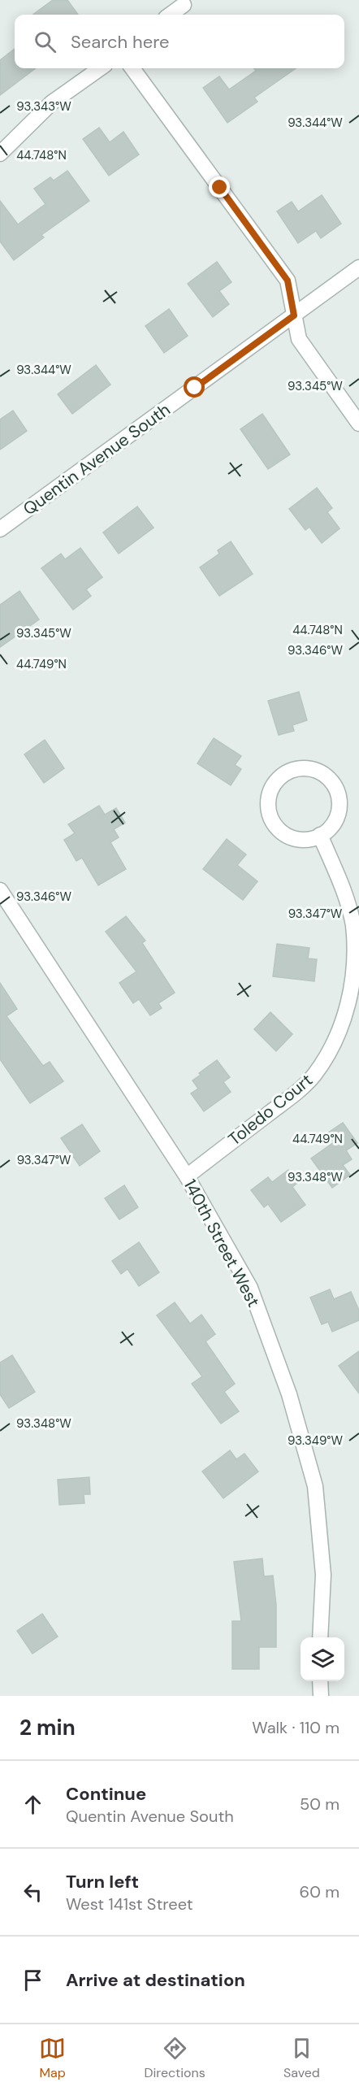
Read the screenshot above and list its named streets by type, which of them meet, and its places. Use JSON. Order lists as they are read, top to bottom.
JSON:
{
  "streets": {
    "street": ["Quentin Avenue South", "Toledo Court", "140th Street West"]
  },
  "crossings": [
    ["Toledo Court", "140th Street West"]
  ],
  "page": {
    "search": "Search here",
    "heading": ["2 min", "Walk · 110 m"],
    "list": [
      ["Continue", "Quentin Avenue South", "50 m"],
      ["Turn left", "West 141st Street", "60 m"],
      "Arrive at destination"
    ],
    "nav": ["Map", "Directions", "Saved"]
  },
  "coordinates": [
    "93.343°W",
    "93.344°W",
    "44.748°N",
    "93.345°W",
    "93.346°W",
    "44.749°N",
    "93.347°W",
    "93.348°W",
    "93.349°W"
  ]
}
